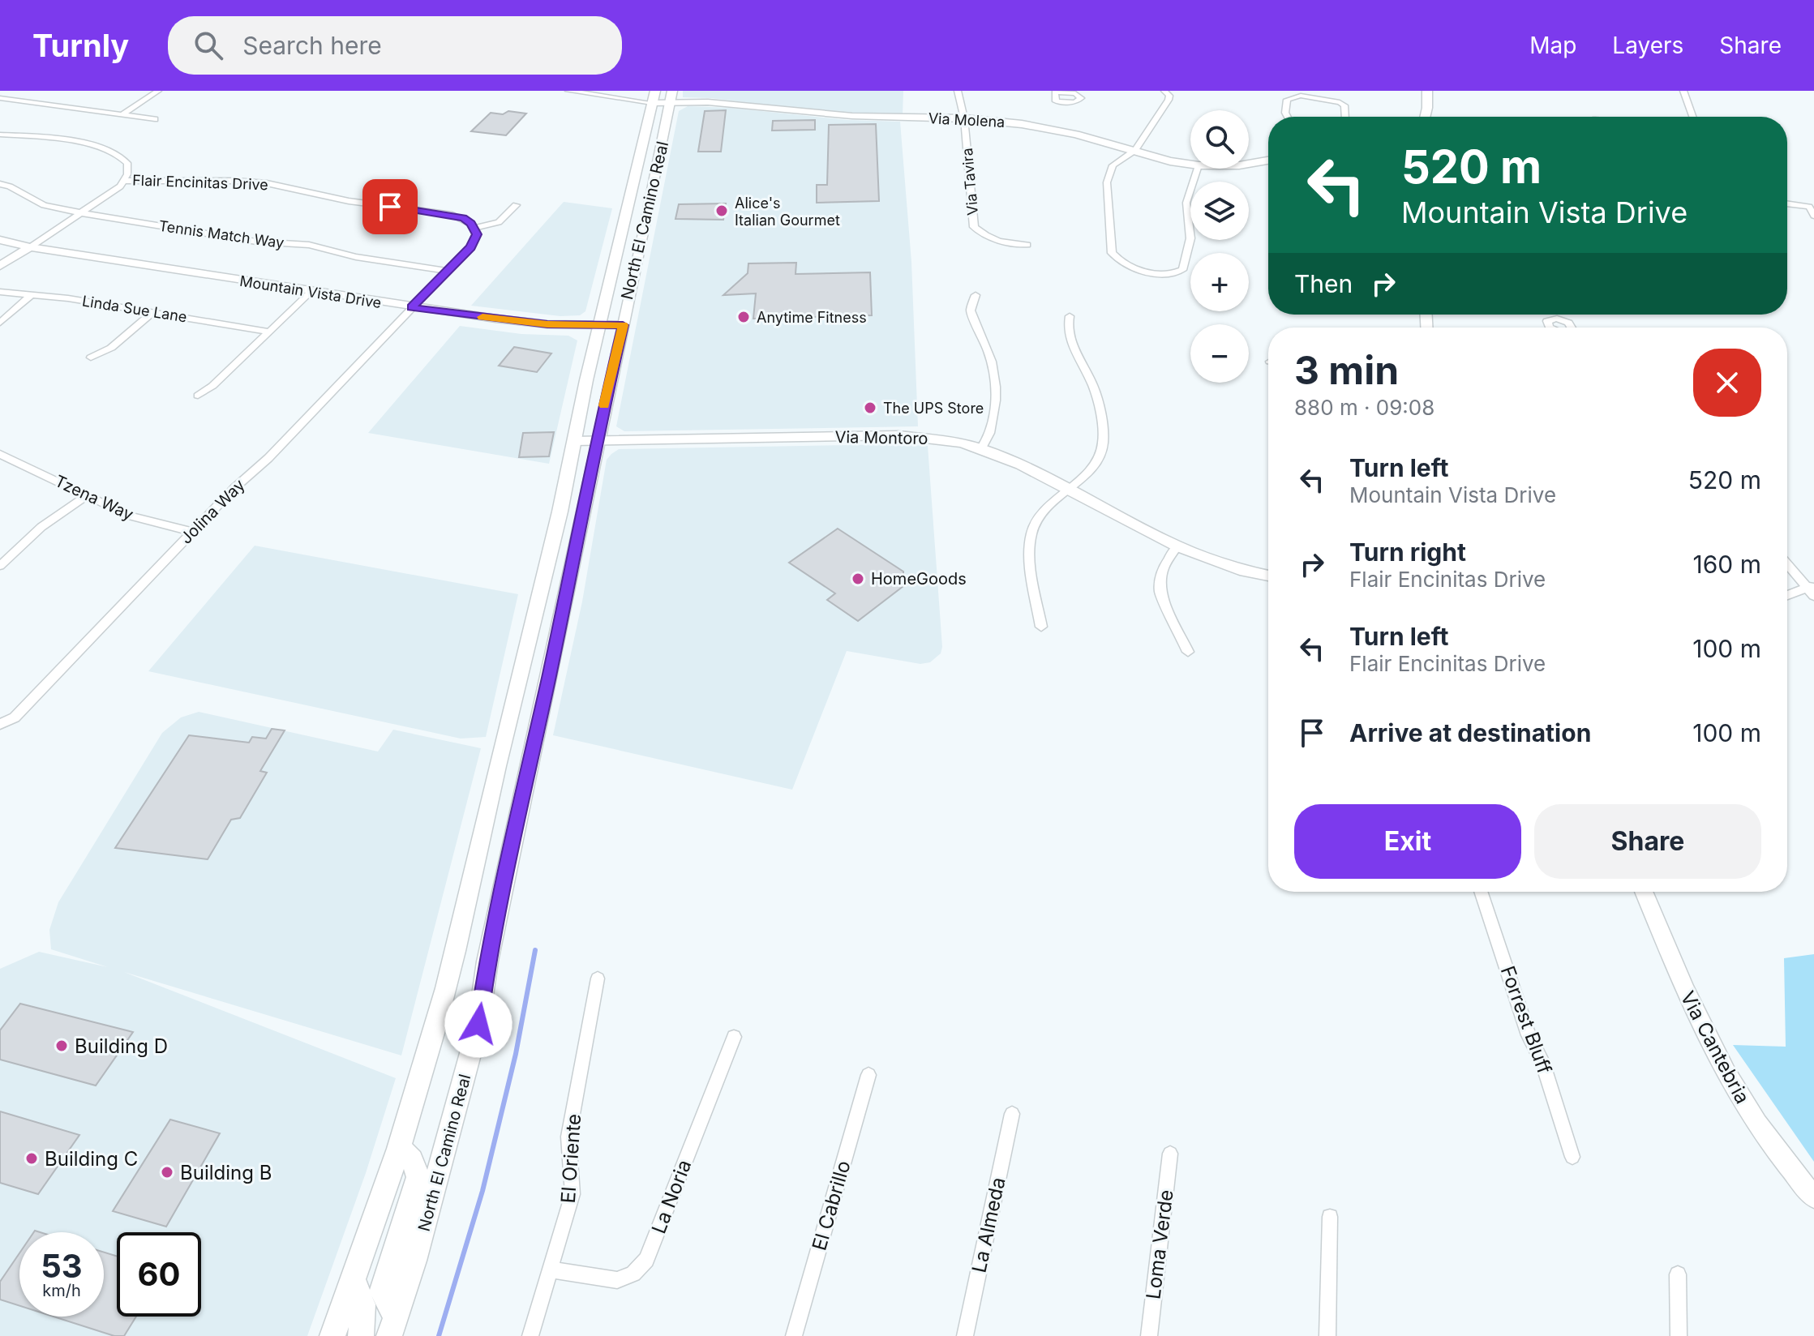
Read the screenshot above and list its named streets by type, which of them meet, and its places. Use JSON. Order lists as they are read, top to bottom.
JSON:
{
  "streets": {
    "main road": ["North El Camino Real"],
    "street": [
      "Via Molena",
      "Via Tavira",
      "Flair Encinitas Drive",
      "Tennis Match Way",
      "Mountain Vista Drive",
      "Linda Sue Lane",
      "Via Montoro",
      "Tzena Way",
      "Jolina Way",
      "Forrest Bluff",
      "Via Cantebria",
      "El Oriente",
      "La Noria",
      "El Cabrillo",
      "La Almeda",
      "Loma Verde"
    ]
  },
  "crossings": [
    ["Via Molena", "Via Tavira"],
    ["Via Molena", "North El Camino Real"],
    ["North El Camino Real", "Mountain Vista Drive"],
    ["North El Camino Real", "Via Montoro"],
    ["Mountain Vista Drive", "Jolina Way"],
    ["Tzena Way", "Jolina Way"],
    ["El Oriente", "La Noria"]
  ],
  "places": [
    "Alice's Italian Gourmet",
    "Anytime Fitness",
    "The UPS Store",
    "HomeGoods",
    "Building D",
    "Building C",
    "Building B"
  ],
  "page": {
    "header": "Turnly",
    "search": "Search here",
    "nav": ["Map", "Layers", "Share"],
    "map_buttons": ["+", "−"],
    "turn": ["520 m", "Mountain Vista Drive"],
    "then": "Then",
    "heading": ["3 min", "880 m · 09:08"],
    "list": [
      {
        "name": "Turn left",
        "note": "Mountain Vista Drive",
        "value": "520 m"
      },
      {
        "name": "Turn right",
        "note": "Flair Encinitas Drive",
        "value": "160 m"
      },
      {
        "name": "Turn left",
        "note": "Flair Encinitas Drive",
        "value": "100 m"
      },
      {
        "name": "Arrive at destination",
        "value": "100 m"
      }
    ],
    "buttons": ["Exit", "Share"],
    "speed": "53 km/h",
    "limit": "60"
  }
}
